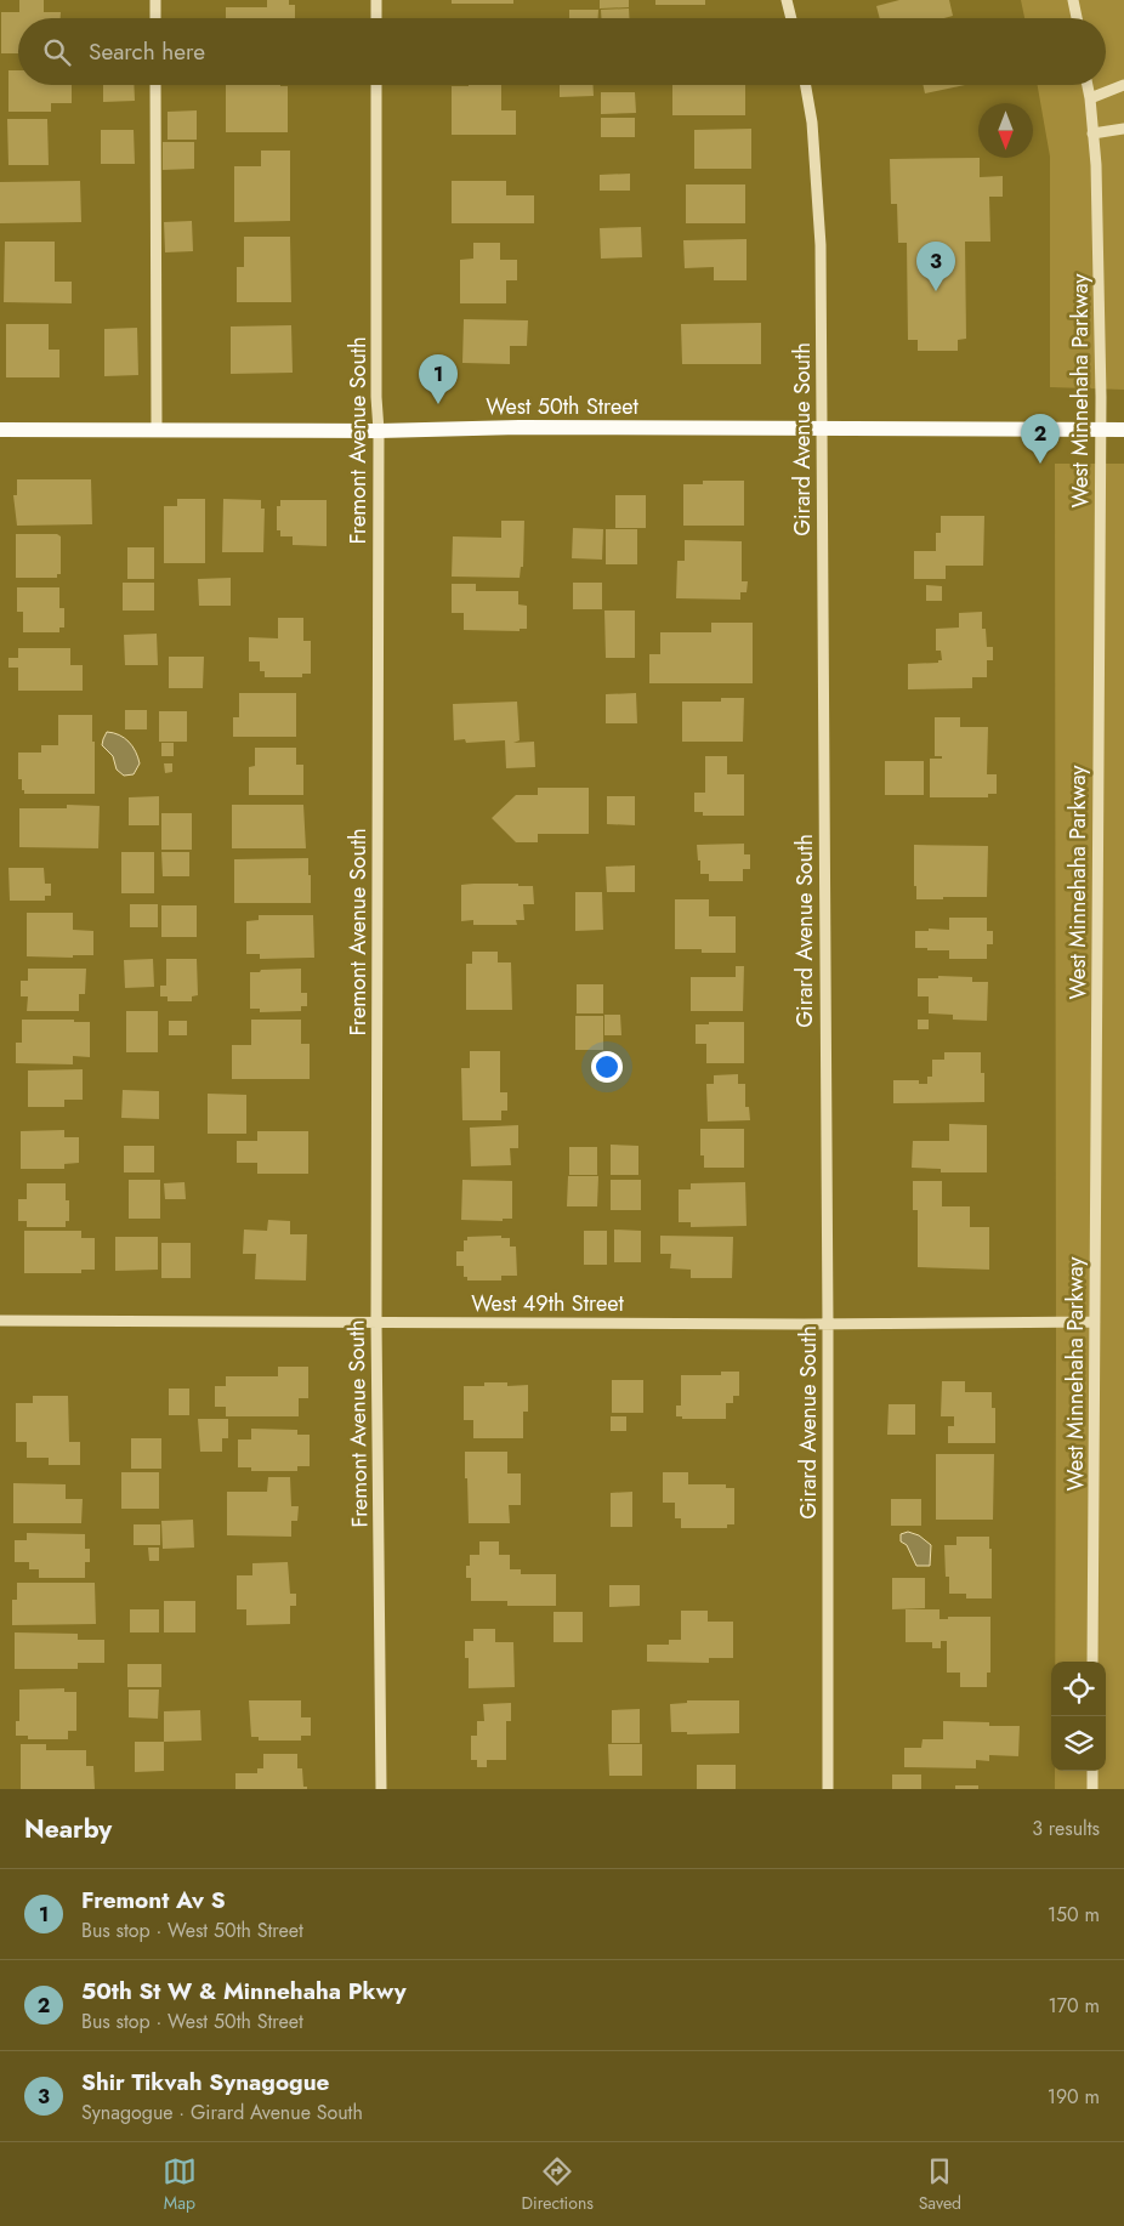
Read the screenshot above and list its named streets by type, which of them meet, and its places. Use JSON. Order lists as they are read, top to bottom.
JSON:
{
  "streets": {
    "main road": ["West 50th Street"],
    "street": [
      "West Minnehaha Parkway",
      "Girard Avenue South",
      "Fremont Avenue South",
      "West 49th Street"
    ]
  },
  "crossings": [
    ["West Minnehaha Parkway", "West 50th Street"],
    ["West Minnehaha Parkway", "West 49th Street"],
    ["West 50th Street", "Girard Avenue South"],
    ["West 50th Street", "Fremont Avenue South"],
    ["Girard Avenue South", "West 49th Street"],
    ["Fremont Avenue South", "West 49th Street"]
  ],
  "north": "bottom",
  "page": {
    "search": "Search here",
    "pins": ["3", "1", "2"],
    "heading": ["Nearby", "3 results"],
    "list": [
      {
        "mark": "1",
        "name": "Fremont Av S",
        "note": "Bus stop · West 50th Street",
        "value": "150 m"
      },
      {
        "mark": "2",
        "name": "50th St W & Minnehaha Pkwy",
        "note": "Bus stop · West 50th Street",
        "value": "170 m"
      },
      {
        "mark": "3",
        "name": "Shir Tikvah Synagogue",
        "note": "Synagogue · Girard Avenue South",
        "value": "190 m"
      }
    ],
    "nav": ["Map", "Directions", "Saved"]
  }
}
